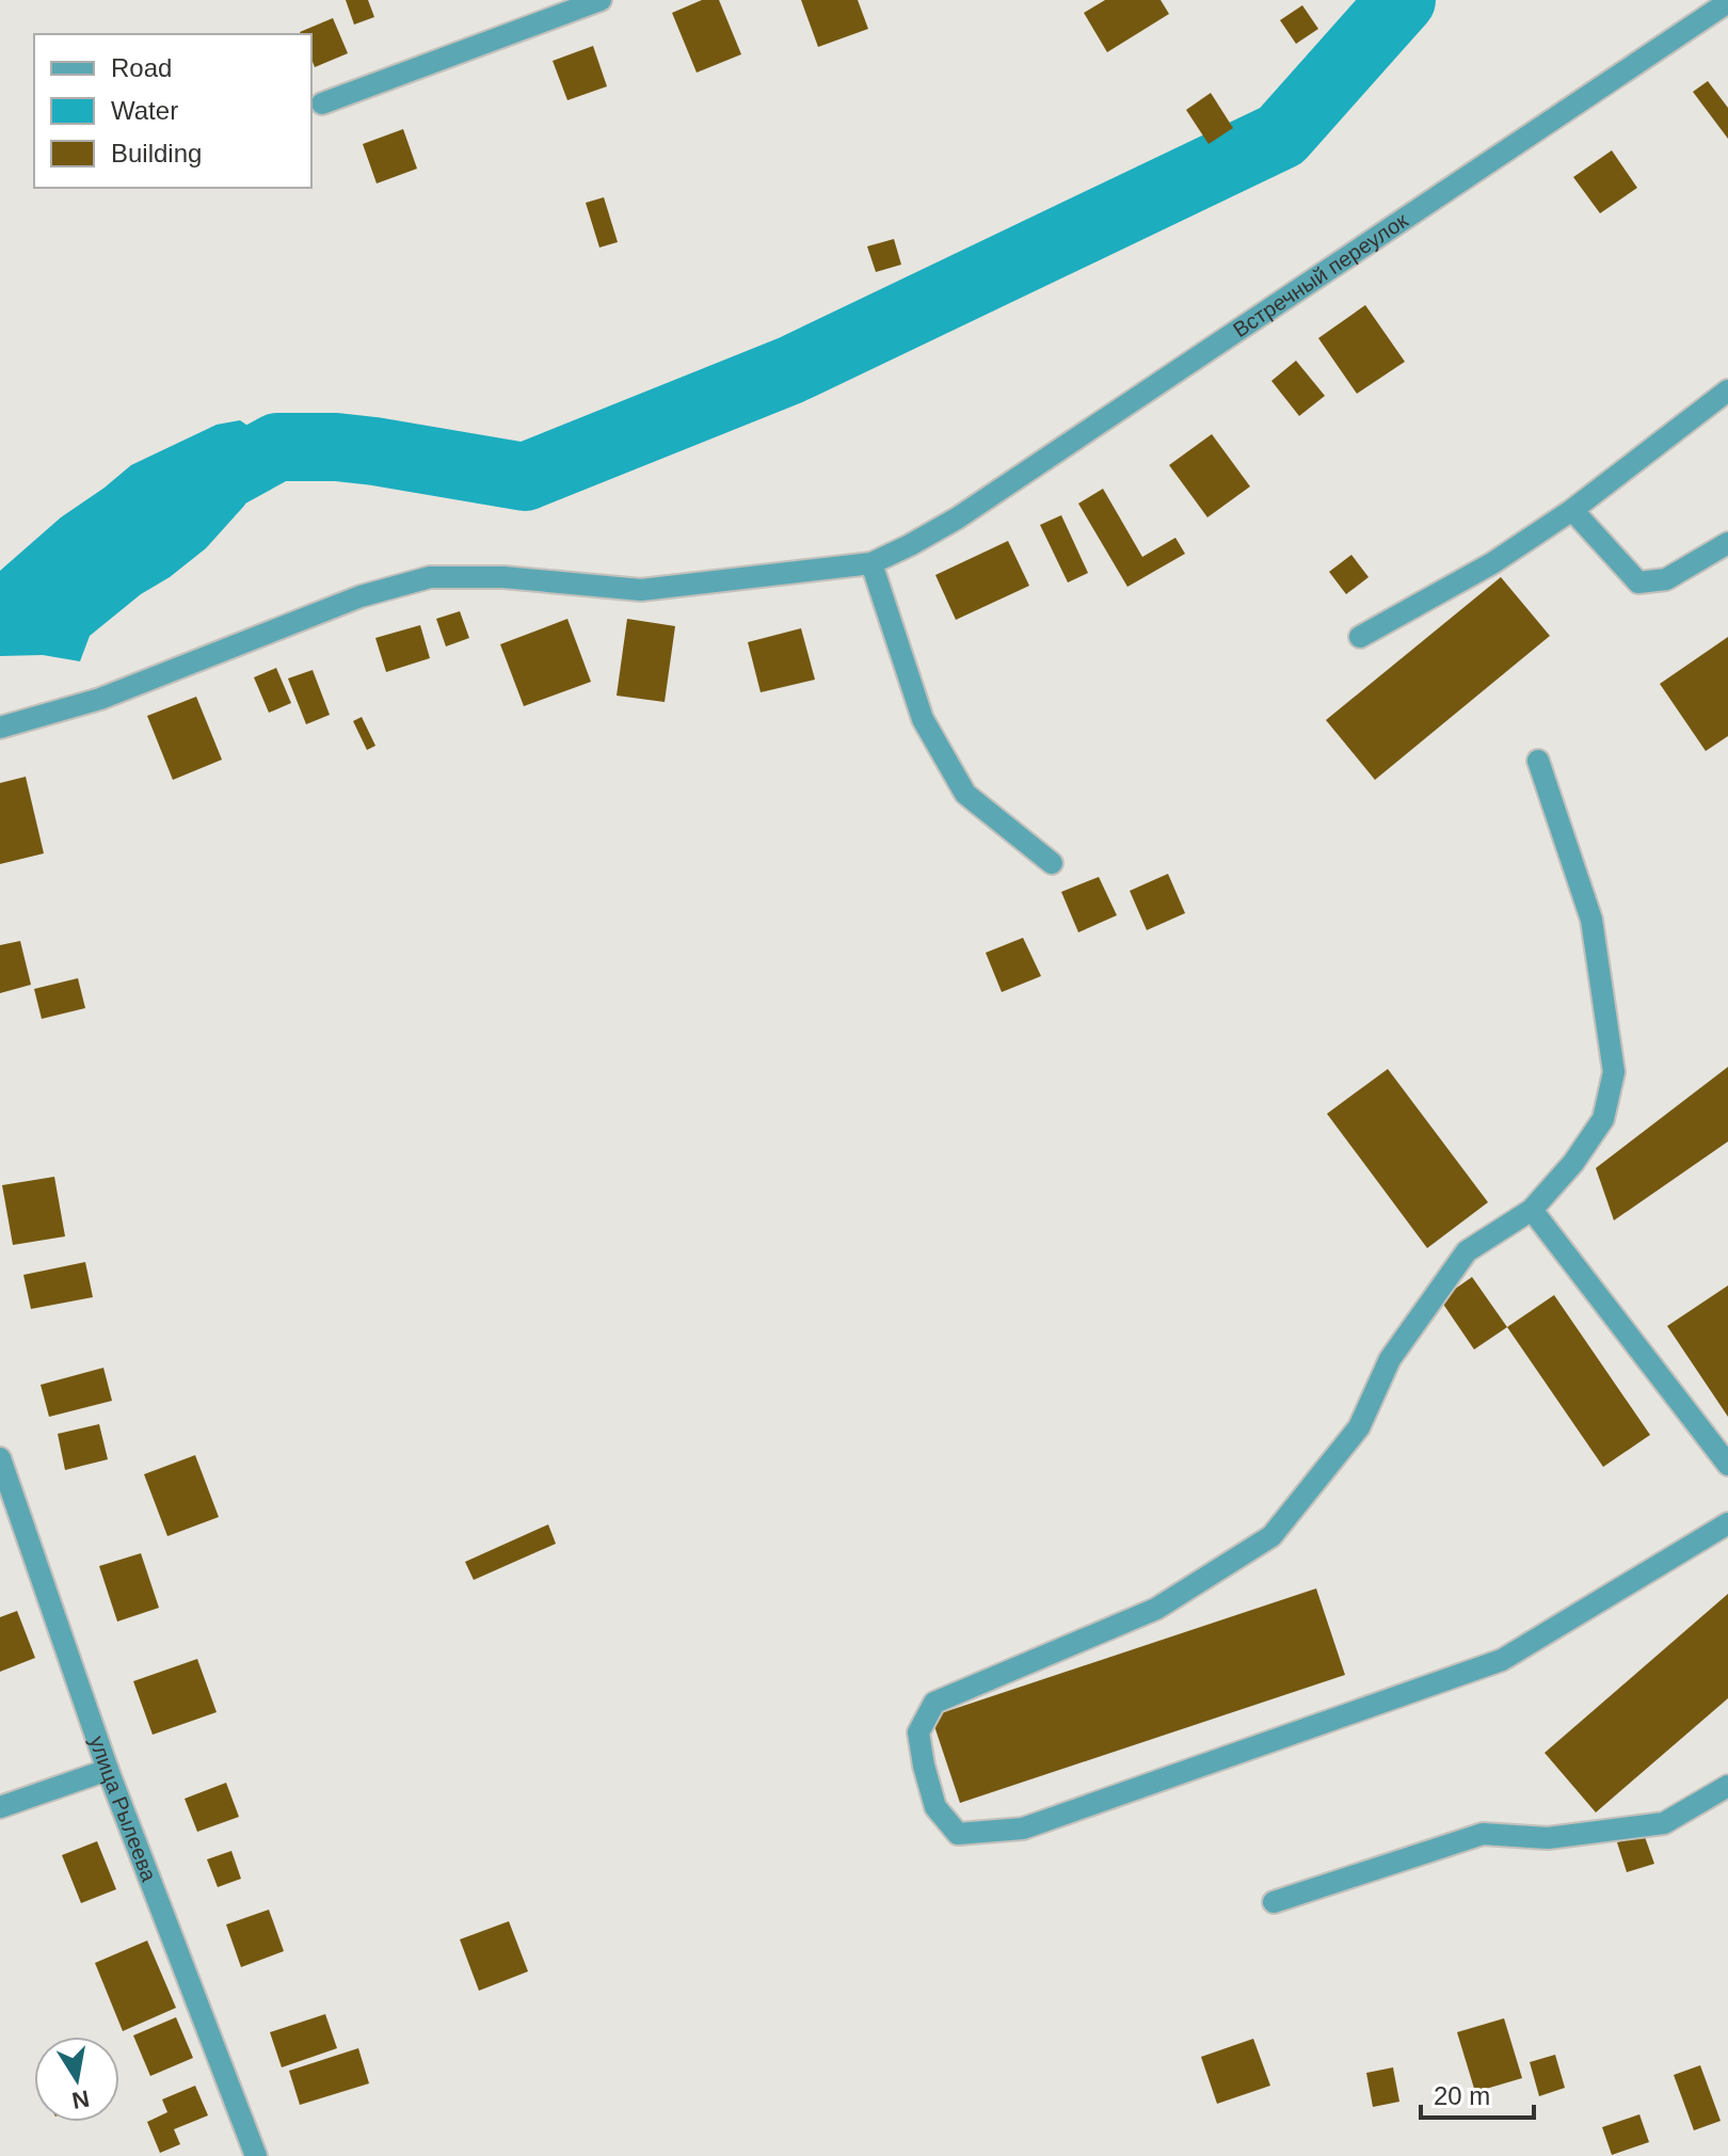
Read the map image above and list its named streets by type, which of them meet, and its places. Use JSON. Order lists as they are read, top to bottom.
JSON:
{
  "streets": {
    "street": ["Встречный переулок", "улица Рылеева"]
  },
  "legend": ["Road", "Water", "Building"],
  "scale_bar": "20 m",
  "north": "bottom"
}
